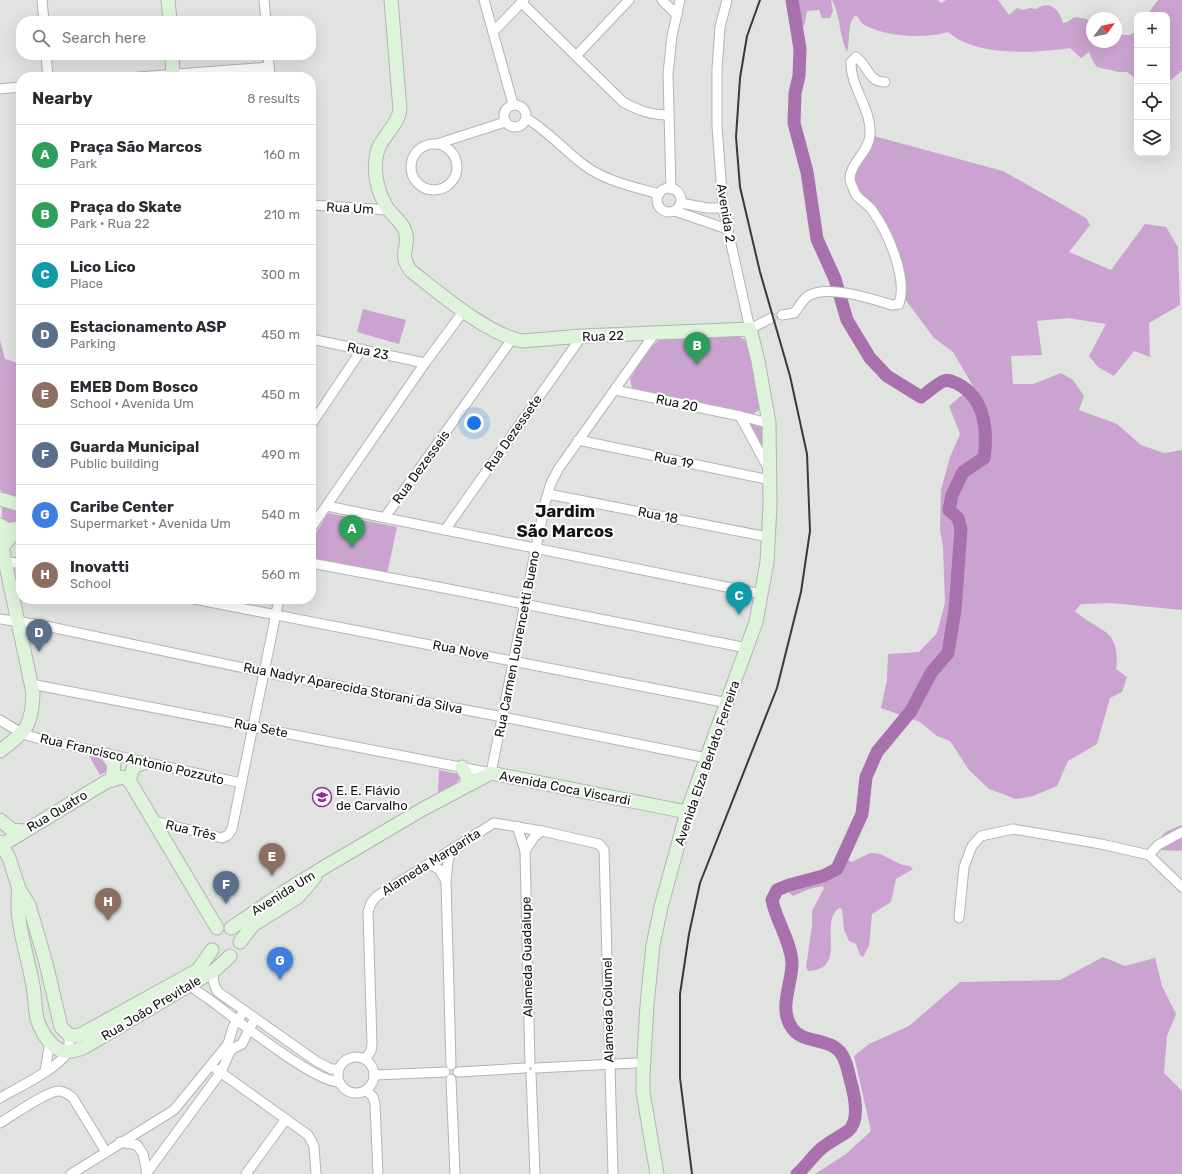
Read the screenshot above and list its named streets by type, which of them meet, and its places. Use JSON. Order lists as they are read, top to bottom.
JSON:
{
  "streets": {
    "main road": [
      "Avenida 2",
      "Rua 22",
      "Avenida Elza Berlato Ferreira",
      "Avenida Coca Viscardi",
      "Rua Quatro",
      "Avenida Um",
      "Rua João Previtale"
    ],
    "street": [
      "Rua Um",
      "Rua 23",
      "Rua 20",
      "Rua Dezessete",
      "Rua 19",
      "Rua Dezesseis",
      "Rua 18",
      "Rua Carmen Lourencetti Bueno",
      "Rua Nove",
      "Rua Nadyr Aparecida Storani da Silva",
      "Rua Sete",
      "Rua Francisco Antonio Pozzuto",
      "Rua Três",
      "Alameda Margarita",
      "Alameda Guadalupe",
      "Alameda Columel"
    ]
  },
  "crossings": [
    ["Rua Um", "Rua 22"],
    ["Avenida 2", "Rua 22"],
    ["Avenida 2", "Rua 20"],
    ["Avenida 2", "Avenida Elza Berlato Ferreira"],
    ["Rua 22", "Rua Dezessete"],
    ["Rua 22", "Rua Dezesseis"],
    ["Rua 22", "Rua Carmen Lourencetti Bueno"],
    ["Rua 20", "Rua Carmen Lourencetti Bueno"],
    ["Rua 20", "Avenida Elza Berlato Ferreira"],
    ["Rua 19", "Rua Carmen Lourencetti Bueno"],
    ["Rua 19", "Avenida Elza Berlato Ferreira"],
    ["Rua 18", "Rua Carmen Lourencetti Bueno"],
    ["Rua 18", "Avenida Elza Berlato Ferreira"],
    ["Rua Carmen Lourencetti Bueno", "Rua Nove"],
    ["Rua Carmen Lourencetti Bueno", "Rua Nadyr Aparecida Storani da Silva"],
    ["Rua Carmen Lourencetti Bueno", "Rua Sete"],
    ["Rua Carmen Lourencetti Bueno", "Avenida Coca Viscardi"],
    ["Rua Nove", "Avenida Elza Berlato Ferreira"],
    ["Rua Nadyr Aparecida Storani da Silva", "Avenida Elza Berlato Ferreira"],
    ["Rua Sete", "Avenida Coca Viscardi"],
    ["Rua Francisco Antonio Pozzuto", "Rua Três"],
    ["Avenida Elza Berlato Ferreira", "Avenida Coca Viscardi"],
    ["Avenida Coca Viscardi", "Avenida Um"],
    ["Alameda Margarita", "Alameda Guadalupe"],
    ["Alameda Margarita", "Alameda Columel"],
    ["Avenida Um", "Rua João Previtale"]
  ],
  "districts": ["Jardim São Marcos"],
  "places": {
    "school or university": ["E. E. Flávio de Carvalho"]
  },
  "north": "top right",
  "page": {
    "map_buttons": ["+", "−"],
    "search": "Search here",
    "heading": ["Nearby", "8 results"],
    "list": [
      {
        "mark": "A",
        "name": "Praça São Marcos",
        "note": "Park",
        "value": "160 m"
      },
      {
        "mark": "B",
        "name": "Praça do Skate",
        "note": "Park · Rua 22",
        "value": "210 m"
      },
      {
        "mark": "C",
        "name": "Lico Lico",
        "note": "Place",
        "value": "300 m"
      },
      {
        "mark": "D",
        "name": "Estacionamento ASP",
        "note": "Parking",
        "value": "450 m"
      },
      {
        "mark": "E",
        "name": "EMEB Dom Bosco",
        "note": "School · Avenida Um",
        "value": "450 m"
      },
      {
        "mark": "F",
        "name": "Guarda Municipal",
        "note": "Public building",
        "value": "490 m"
      },
      {
        "mark": "G",
        "name": "Caribe Center",
        "note": "Supermarket · Avenida Um",
        "value": "540 m"
      },
      {
        "mark": "H",
        "name": "Inovatti",
        "note": "School",
        "value": "560 m"
      }
    ],
    "pins": [
      "B",
      "A",
      "C",
      "D",
      "E",
      "F",
      "H",
      "G"
    ]
  }
}
